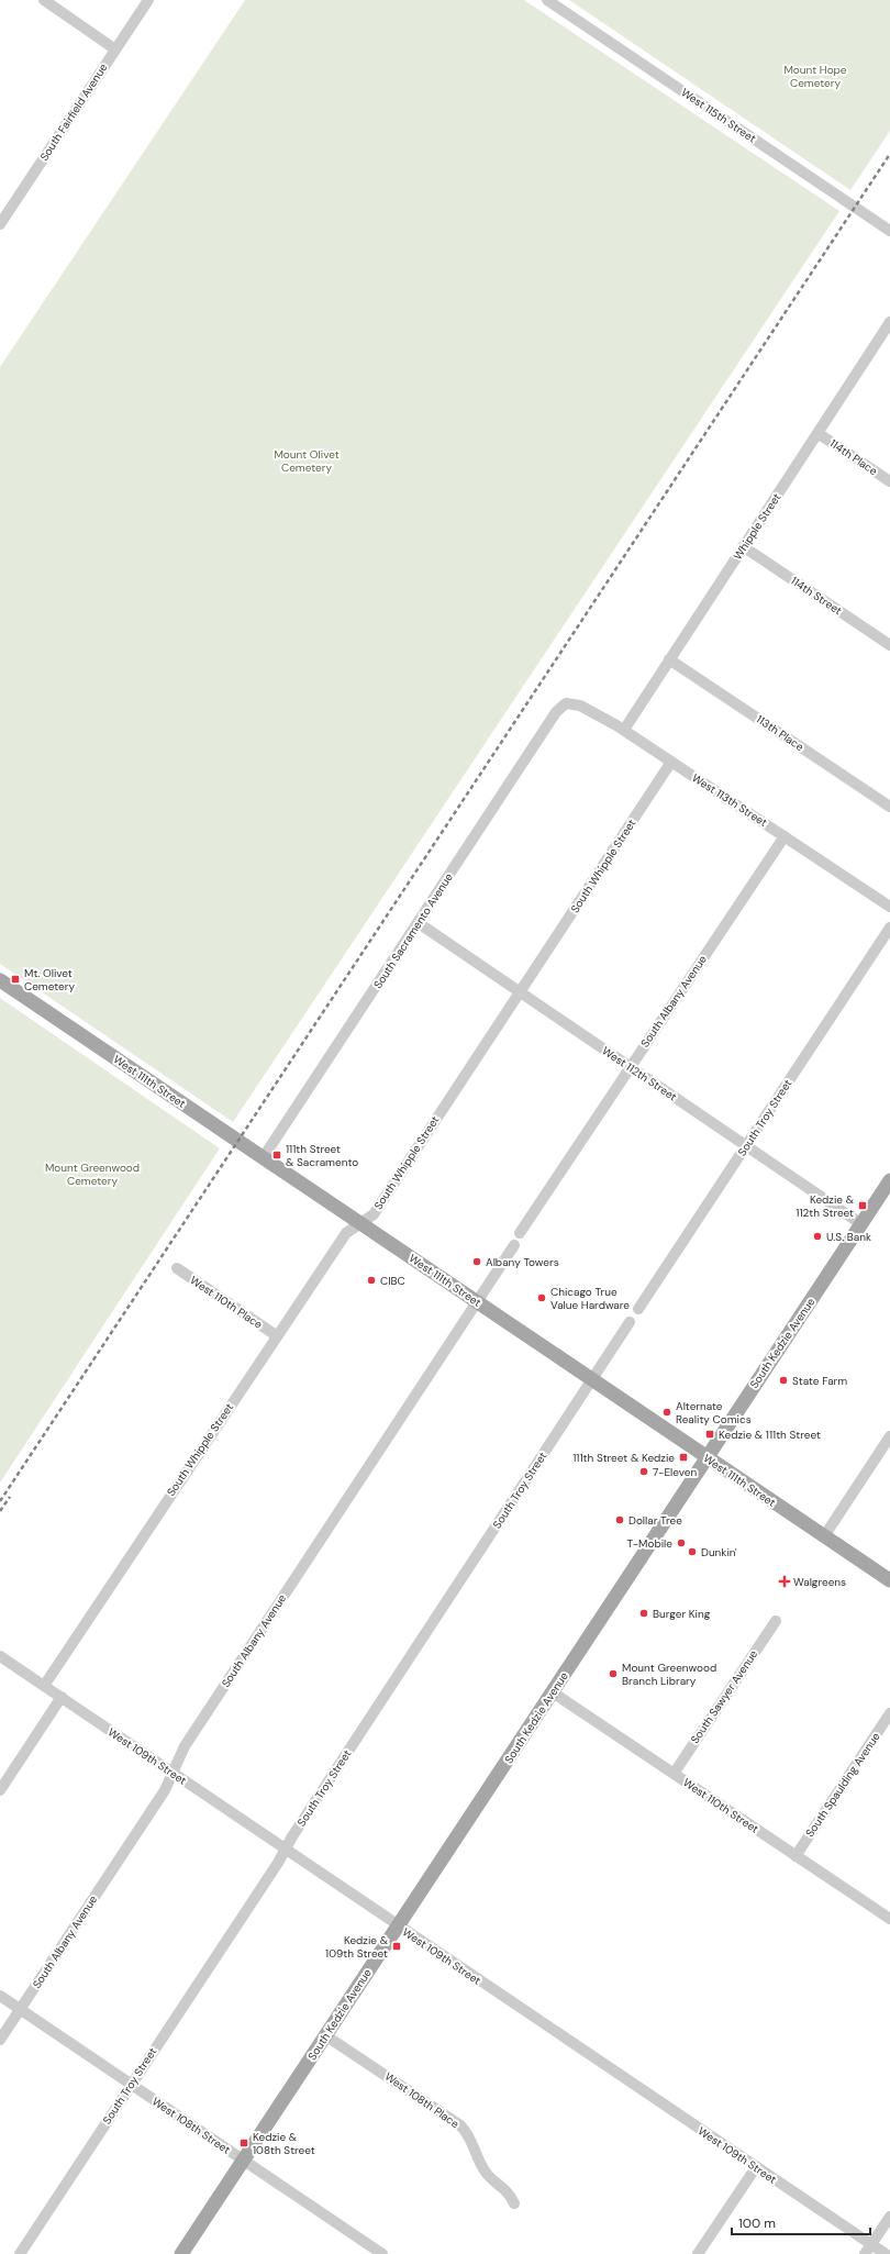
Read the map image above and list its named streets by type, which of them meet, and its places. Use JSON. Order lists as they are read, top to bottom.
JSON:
{
  "streets": {
    "main road": ["West 111th Street", "South Kedzie Avenue"],
    "street": [
      "South Fairfield Avenue",
      "West 115th Street",
      "114th Place",
      "Whipple Street",
      "114th Street",
      "113th Place",
      "West 113th Street",
      "South Whipple Street",
      "South Sacramento Avenue",
      "South Albany Avenue",
      "West 112th Street",
      "South Troy Street",
      "West 110th Place",
      "South Sawyer Avenue",
      "West 109th Street",
      "South Spaulding Avenue",
      "West 110th Street",
      "West 108th Place",
      "West 108th Street"
    ]
  },
  "crossings": [
    ["114th Place", "Whipple Street"],
    ["Whipple Street", "114th Street"],
    ["Whipple Street", "113th Place"],
    ["Whipple Street", "West 113th Street"],
    ["West 113th Street", "South Whipple Street"],
    ["West 113th Street", "South Sacramento Avenue"],
    ["West 113th Street", "South Albany Avenue"],
    ["South Whipple Street", "West 112th Street"],
    ["South Whipple Street", "West 111th Street"],
    ["South Whipple Street", "West 110th Place"],
    ["South Whipple Street", "West 109th Street"],
    ["South Sacramento Avenue", "West 112th Street"],
    ["South Sacramento Avenue", "West 111th Street"],
    ["South Albany Avenue", "West 112th Street"],
    ["South Albany Avenue", "West 111th Street"],
    ["South Albany Avenue", "West 109th Street"],
    ["South Albany Avenue", "West 108th Street"],
    ["West 112th Street", "South Troy Street"],
    ["West 112th Street", "South Kedzie Avenue"],
    ["West 111th Street", "South Troy Street"],
    ["West 111th Street", "South Kedzie Avenue"],
    ["South Troy Street", "West 109th Street"],
    ["South Troy Street", "West 108th Street"],
    ["South Kedzie Avenue", "West 109th Street"],
    ["South Kedzie Avenue", "West 110th Street"],
    ["South Kedzie Avenue", "West 108th Place"],
    ["South Kedzie Avenue", "West 108th Street"],
    ["South Sawyer Avenue", "West 110th Street"],
    ["South Spaulding Avenue", "West 110th Street"]
  ],
  "parks": ["Mount Hope Cemetery", "Mount Olivet Cemetery", "Mount Greenwood Cemetery"],
  "places": {
    "transit": [
      "Mt. Olivet Cemetery",
      "111th Street & Sacramento",
      "Kedzie & 112th Street",
      "Kedzie & 111th Street",
      "111th Street & Kedzie",
      "Kedzie & 109th Street",
      "Kedzie & 108th Street"
    ],
    "other": [
      "U.S. Bank",
      "Albany Towers",
      "CIBC",
      "Chicago True Value Hardware",
      "State Farm",
      "Alternate Reality Comics",
      "7-Eleven",
      "Dollar Tree",
      "T-Mobile",
      "Dunkin'",
      "Burger King",
      "Mount Greenwood Branch Library"
    ],
    "health": ["Walgreens"]
  },
  "scale_bar": "100 m"
}
